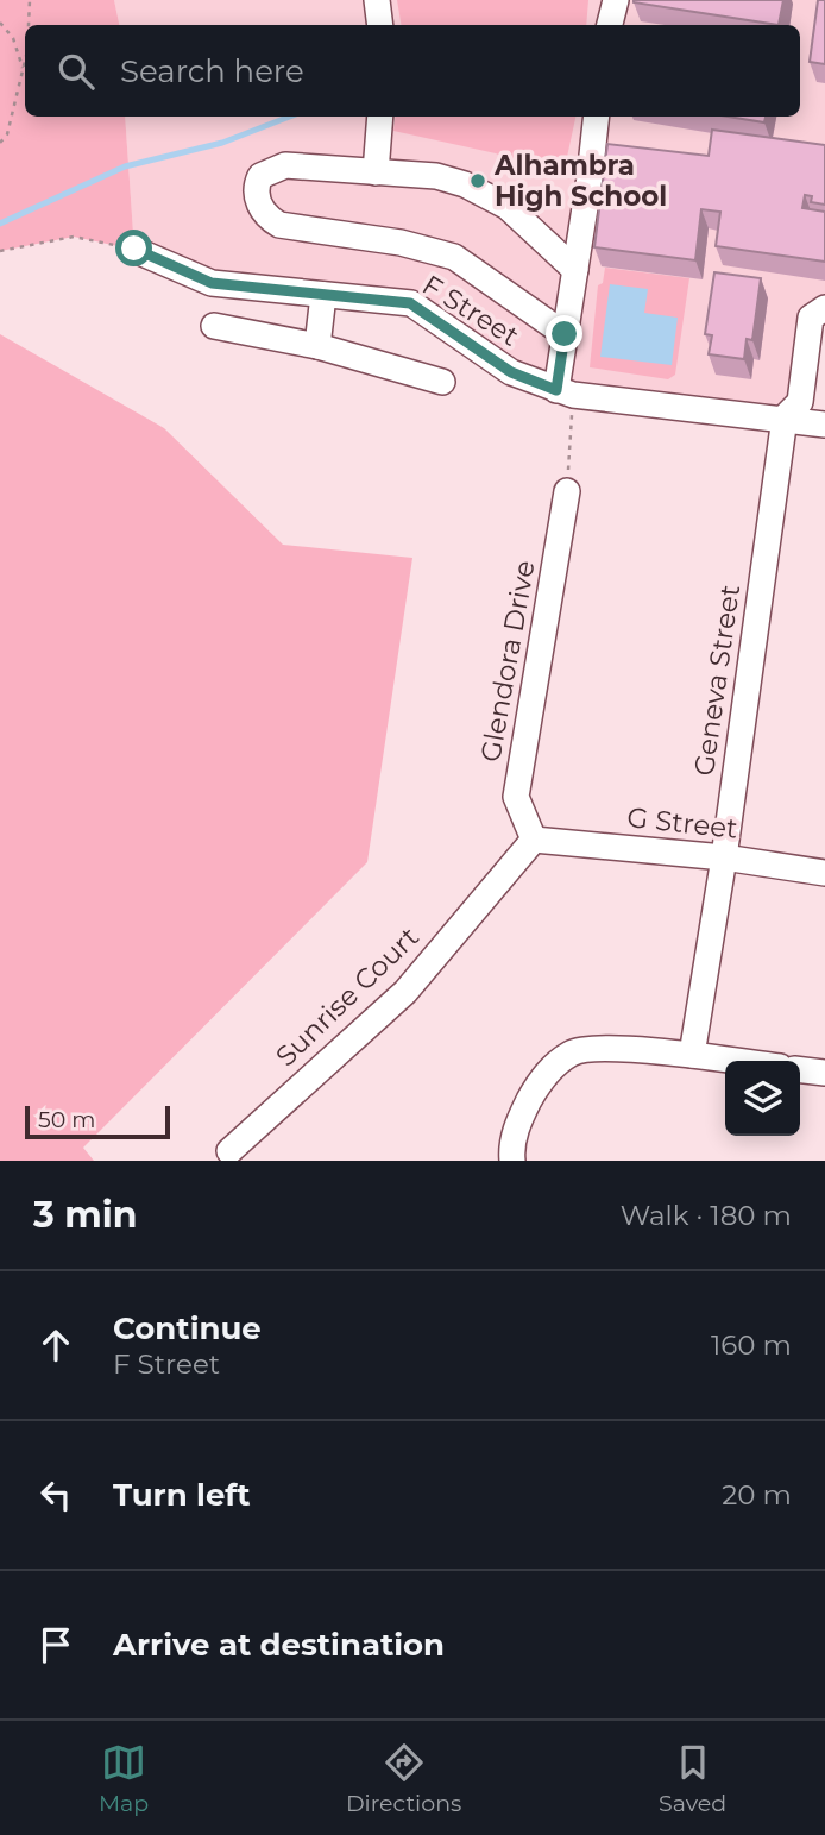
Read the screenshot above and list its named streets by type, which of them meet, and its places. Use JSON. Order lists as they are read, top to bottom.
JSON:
{
  "streets": {
    "street": [
      "F Street",
      "Glendora Drive",
      "Geneva Street",
      "G Street",
      "Sunrise Court"
    ]
  },
  "crossings": [
    ["F Street", "Geneva Street"],
    ["Glendora Drive", "G Street"],
    ["Glendora Drive", "Sunrise Court"],
    ["Geneva Street", "G Street"],
    ["G Street", "Sunrise Court"]
  ],
  "places": ["Alhambra High School"],
  "scale_bar": "50 m",
  "page": {
    "search": "Search here",
    "scale": "50 m",
    "heading": ["3 min", "Walk · 180 m"],
    "list": [
      ["Continue", "F Street", "160 m"],
      ["Turn left", "20 m"],
      "Arrive at destination"
    ],
    "nav": ["Map", "Directions", "Saved"]
  }
}
